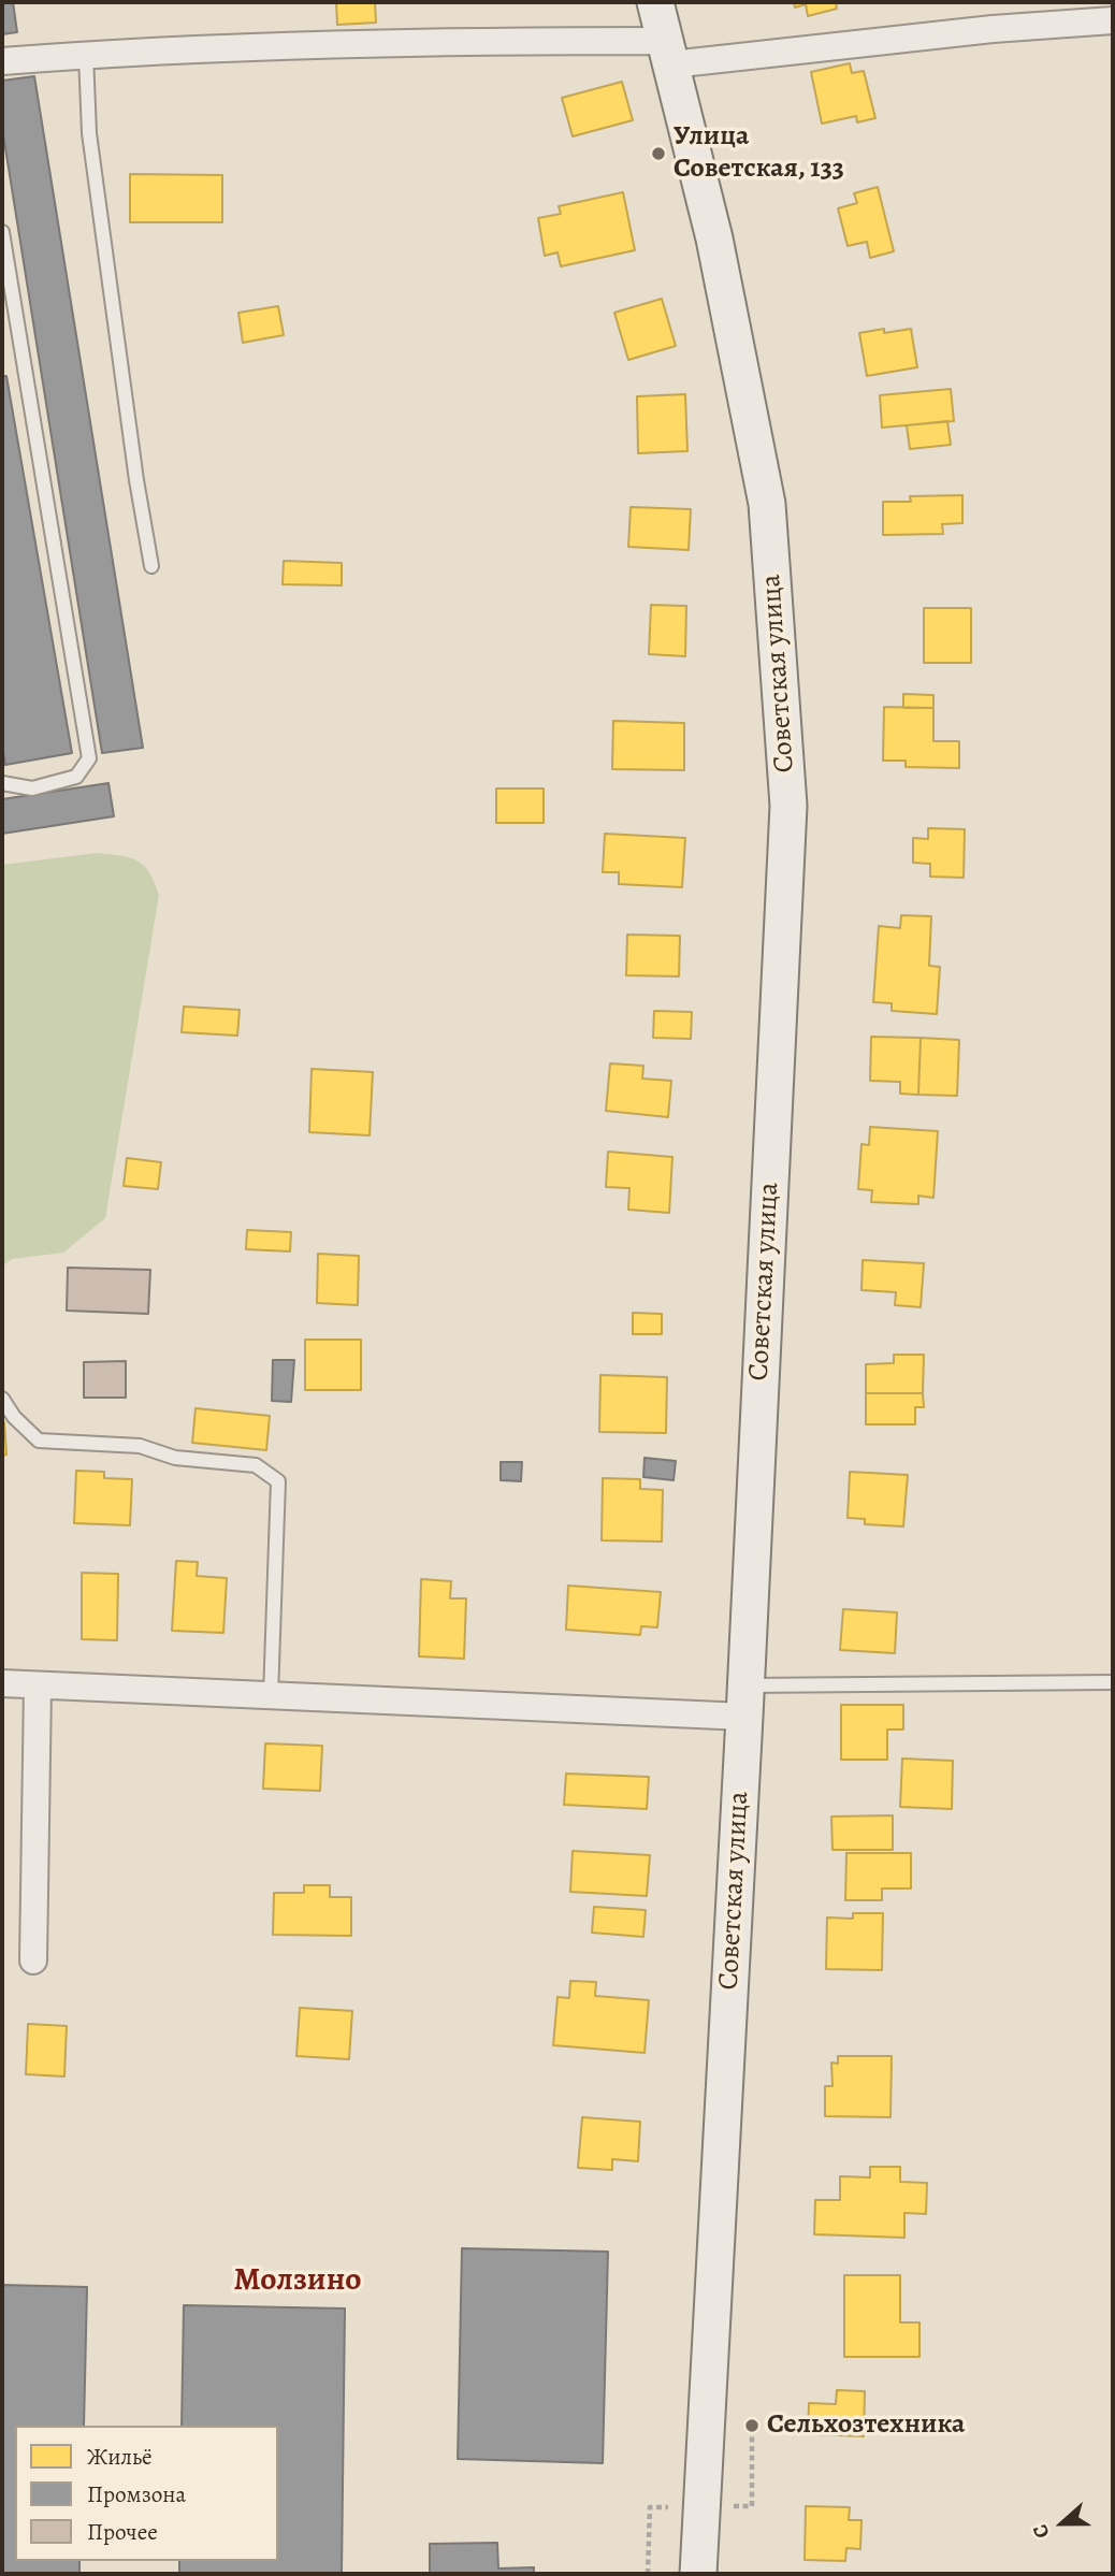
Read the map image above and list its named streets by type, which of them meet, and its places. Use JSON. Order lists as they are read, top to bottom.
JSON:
{
  "streets": {
    "street": ["Советская улица"]
  },
  "districts": ["Молзино"],
  "places": ["Улица Советская, 133", "Сельхозтехника"],
  "legend": ["Жильё", "Промзона", "Прочее"],
  "north": "left"
}
